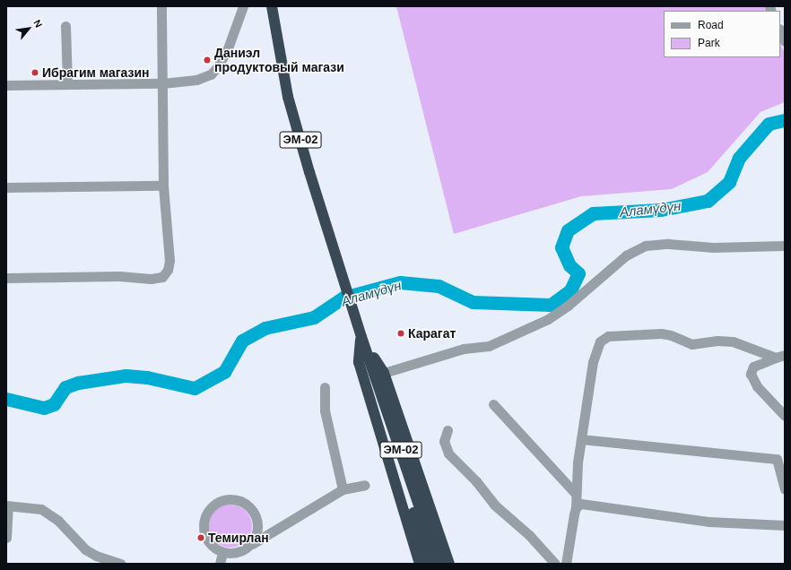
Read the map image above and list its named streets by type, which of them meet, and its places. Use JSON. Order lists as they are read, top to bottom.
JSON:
{
  "streets": {
    "highway": ["ЭМ-02"]
  },
  "water": ["Аламүдүн"],
  "places": [
    "Даниэл продуктовый магази",
    "Ибрагим магазин",
    "Карагат",
    "Темирлан"
  ],
  "legend": ["Road", "Park"],
  "north": "top right"
}
